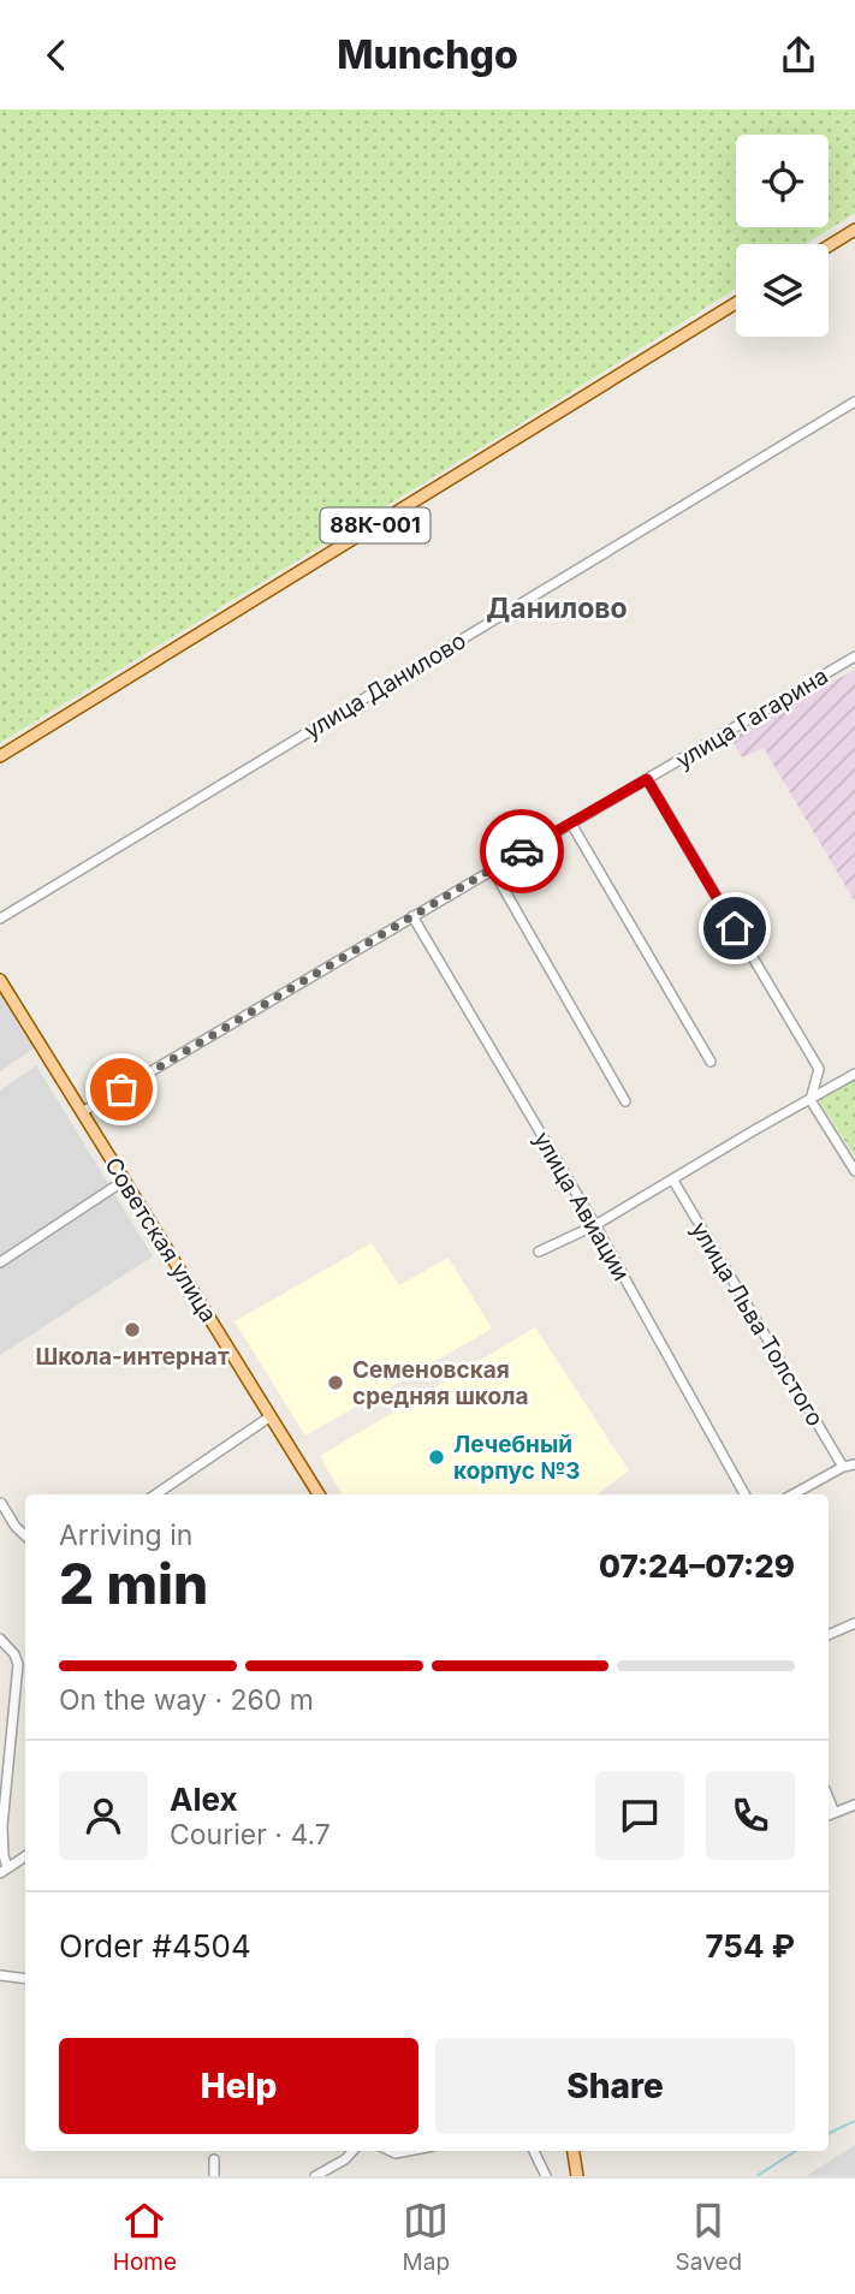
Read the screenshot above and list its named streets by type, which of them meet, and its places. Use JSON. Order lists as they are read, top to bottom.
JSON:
{
  "streets": {
    "main road": ["88К-001", "Советская улица"],
    "street": [
      "улица Данилово",
      "улица Гагарина",
      "улица Авиации",
      "улица Льва Толстого"
    ]
  },
  "crossings": [
    ["улица Гагарина", "улица Авиации"],
    ["улица Гагарина", "Советская улица"]
  ],
  "districts": ["Данилово"],
  "places": ["Школа-интернат", "Семеновская средняя школа", "Лечебный корпус №3"],
  "page": {
    "header": "Munchgo",
    "heading": ["2 min", "Arriving in", "07:24–07:29"],
    "panel": [
      "Alex",
      "Courier · 4.7",
      "Order #4504",
      "754 ₽"
    ],
    "bar": "On the way · 260 m",
    "buttons": ["Help", "Share"],
    "tabs": ["Home", "Map", "Saved"]
  }
}
